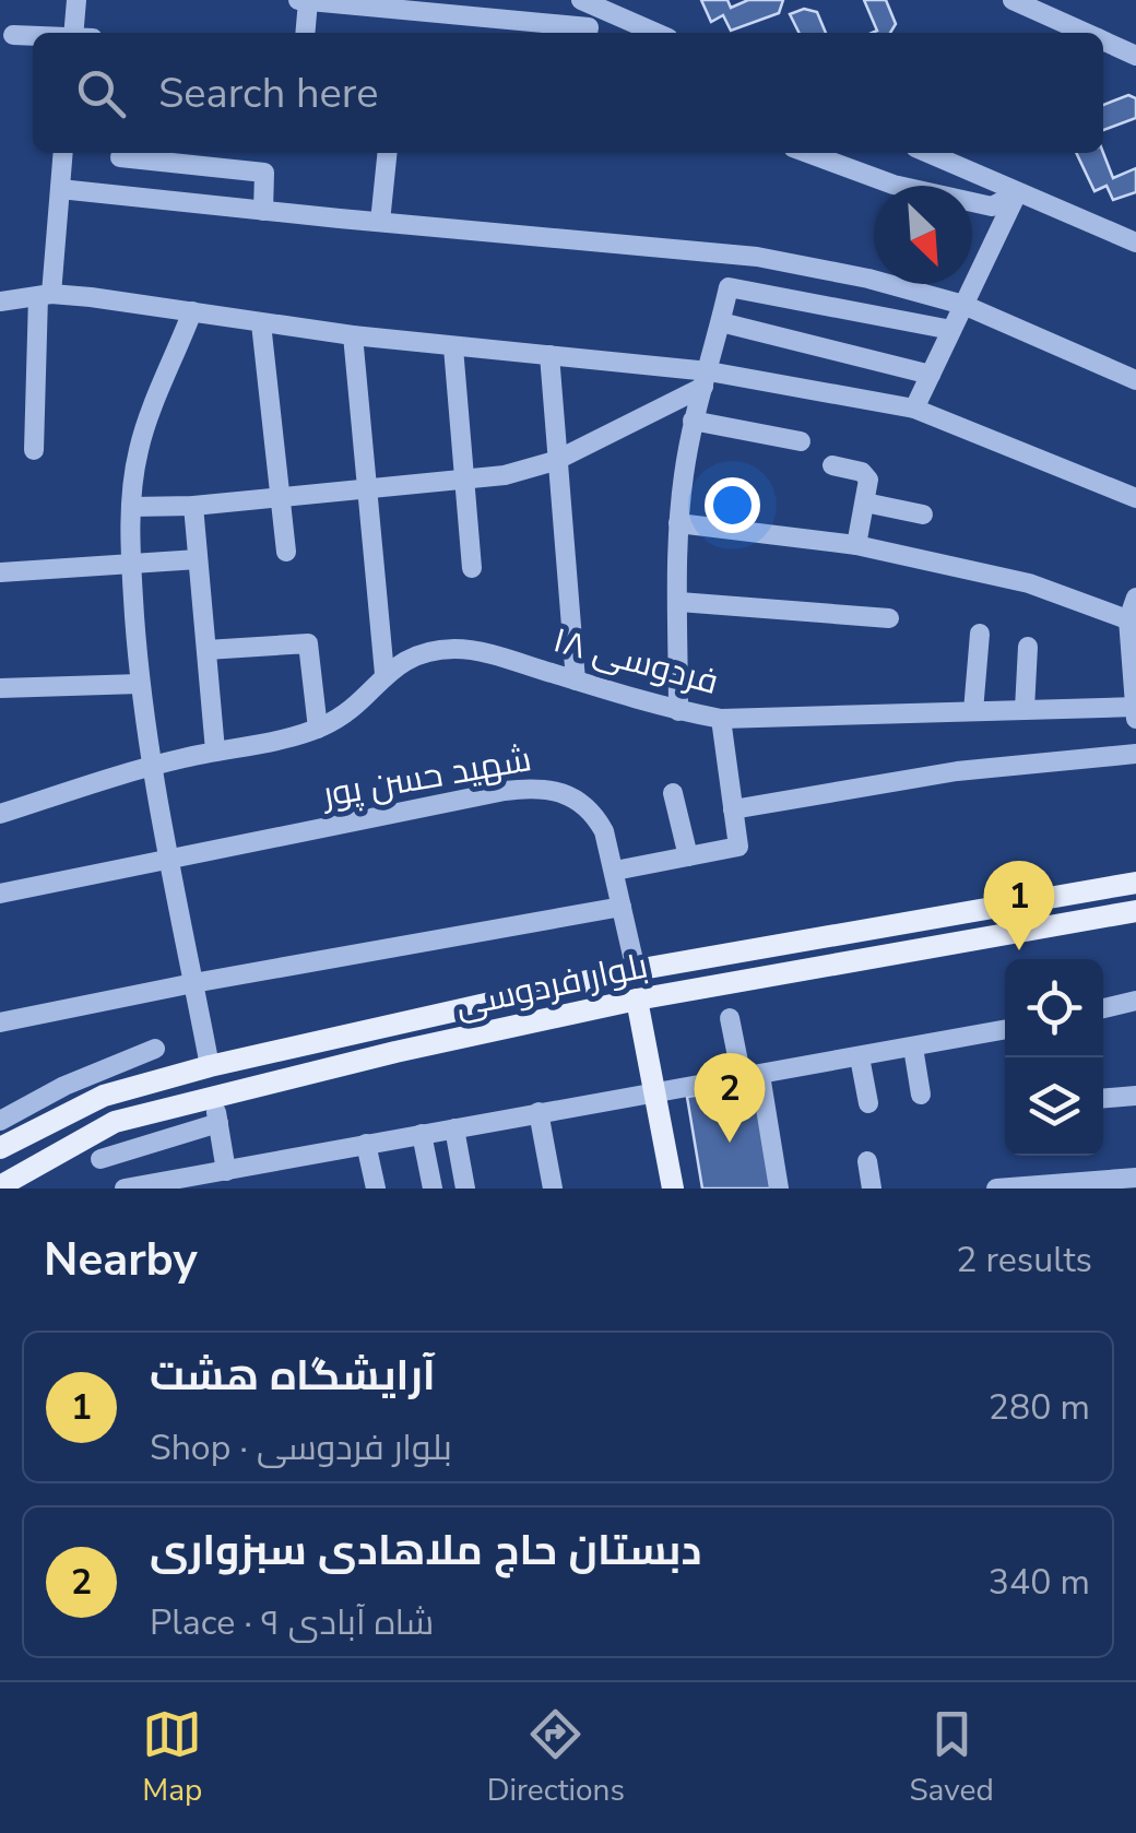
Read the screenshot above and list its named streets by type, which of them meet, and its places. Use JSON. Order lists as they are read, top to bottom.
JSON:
{
  "streets": {
    "main road": ["بلوار فردوسی"],
    "street": ["فردوسی ۱۸", "شهید حسن پور"]
  },
  "crossings": [
    ["شهید حسن پور", "بلوار فردوسی"]
  ],
  "north": "bottom right",
  "page": {
    "search": "Search here",
    "pins": ["1", "2"],
    "heading": ["Nearby", "2 results"],
    "list": [
      {
        "mark": "1",
        "name": "آرایشگاه هشت",
        "note": "Shop · بلوار فردوسی",
        "value": "280 m"
      },
      {
        "mark": "2",
        "name": "دبستان حاج ملاهادی سبزواری",
        "note": "Place · شاه آبادی ۹",
        "value": "340 m"
      }
    ],
    "nav": ["Map", "Directions", "Saved"]
  }
}
